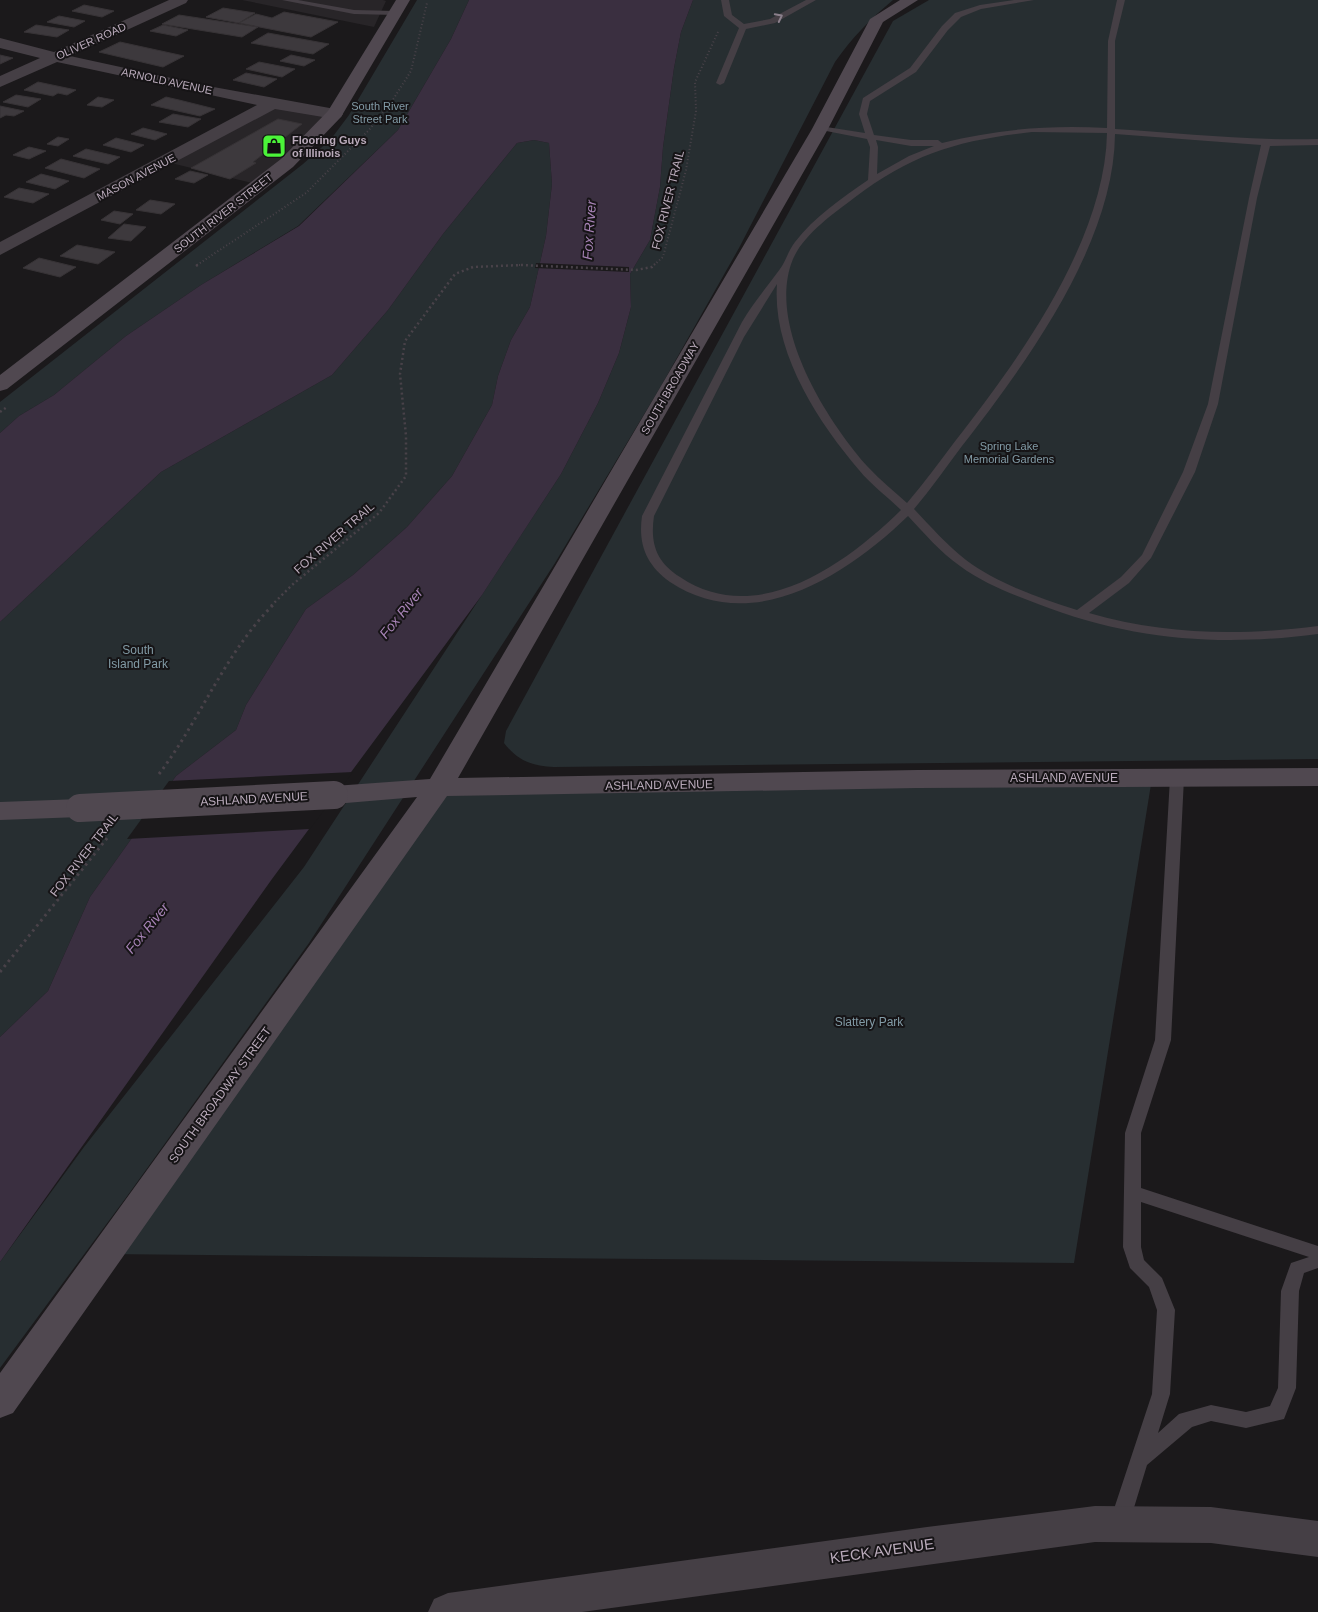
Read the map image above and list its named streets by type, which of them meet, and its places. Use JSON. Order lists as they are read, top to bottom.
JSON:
{
  "streets": {
    "street": [
      "OLIVER ROAD",
      "ARNOLD AVENUE",
      "MASON AVENUE",
      "SOUTH RIVER STREET",
      "SOUTH BROADWAY",
      "ASHLAND AVENUE",
      "SOUTH BROADWAY STREET",
      "KECK AVENUE"
    ],
    "path": ["FOX RIVER TRAIL"]
  },
  "crossings": [
    ["OLIVER ROAD", "ARNOLD AVENUE"],
    ["ARNOLD AVENUE", "MASON AVENUE"],
    ["ARNOLD AVENUE", "SOUTH RIVER STREET"],
    ["SOUTH BROADWAY", "ASHLAND AVENUE"],
    ["SOUTH BROADWAY", "SOUTH BROADWAY STREET"],
    ["ASHLAND AVENUE", "SOUTH BROADWAY STREET"]
  ],
  "water": ["Fox River"],
  "parks": [
    "South River Street Park",
    "Spring Lake Memorial Gardens",
    "South Island Park",
    "Slattery Park"
  ],
  "places": {
    "shop": ["Flooring Guys of Illinois"]
  }
}
